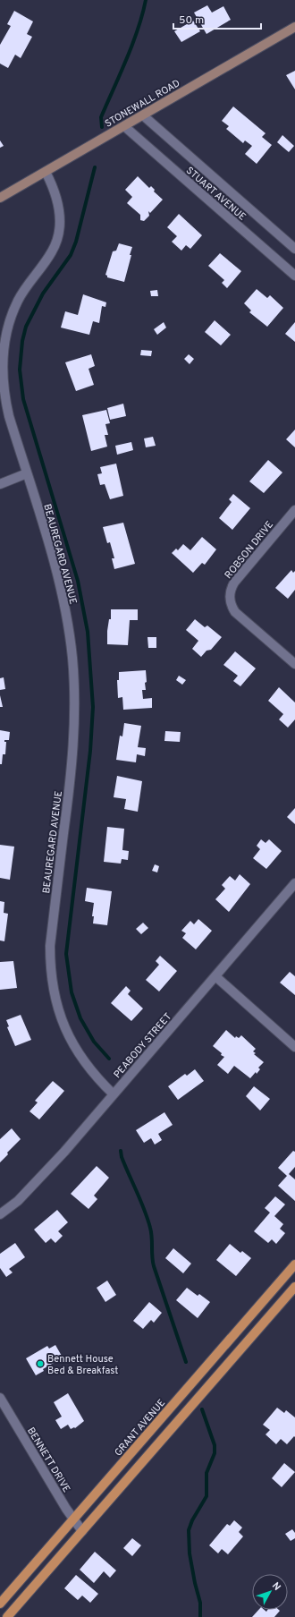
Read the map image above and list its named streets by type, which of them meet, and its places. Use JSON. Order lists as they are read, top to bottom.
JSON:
{
  "streets": {
    "main road": ["GRANT AVENUE"],
    "street": [
      "STONEWALL ROAD",
      "STUART AVENUE",
      "ROBSON DRIVE",
      "BEAUREGARD AVENUE",
      "PEABODY STREET",
      "BENNETT DRIVE"
    ]
  },
  "crossings": [
    ["STONEWALL ROAD", "STUART AVENUE"],
    ["STONEWALL ROAD", "BEAUREGARD AVENUE"],
    ["BEAUREGARD AVENUE", "PEABODY STREET"],
    ["GRANT AVENUE", "BENNETT DRIVE"]
  ],
  "places": ["Bennett House Bed & Breakfast"],
  "scale_bar": "50 m",
  "north": "top right"
}
